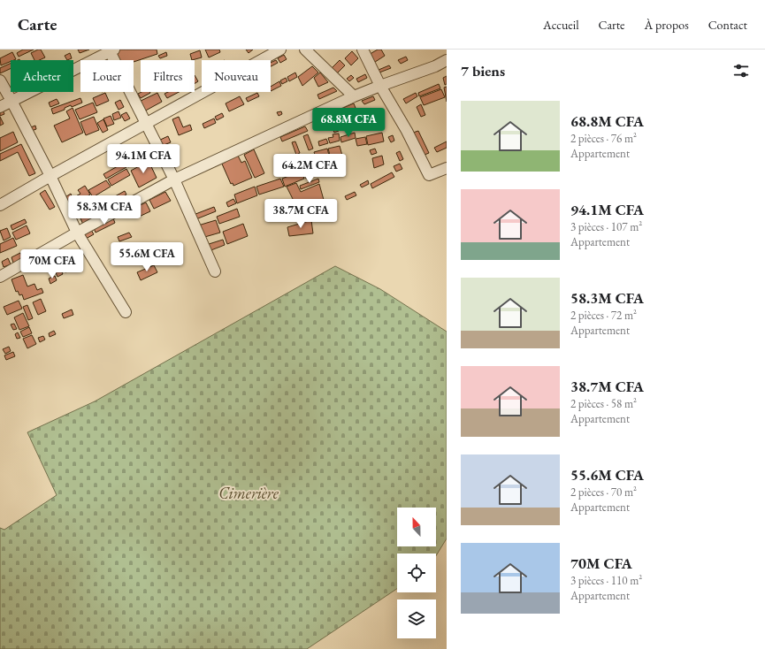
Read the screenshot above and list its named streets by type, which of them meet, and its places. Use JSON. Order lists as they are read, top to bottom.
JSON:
{
  "parks": ["Cimerière"],
  "north": "top",
  "page": {
    "header": "Carte",
    "nav": [
      "Accueil",
      "Carte",
      "À propos",
      "Contact"
    ],
    "heading": "7 biens",
    "chip": [
      "Acheter",
      "Louer",
      "Filtres",
      "Nouveau"
    ],
    "list": [
      {
        "name": "68.8M CFA",
        "note": "2 pièces · 76 m² · Appartement"
      },
      {
        "name": "94.1M CFA",
        "note": "3 pièces · 107 m² · Appartement"
      },
      {
        "name": "58.3M CFA",
        "note": "2 pièces · 72 m² · Appartement"
      },
      {
        "name": "38.7M CFA",
        "note": "2 pièces · 58 m² · Appartement"
      },
      {
        "name": "55.6M CFA",
        "note": "2 pièces · 70 m² · Appartement"
      },
      {
        "name": "70M CFA",
        "note": "3 pièces · 110 m² · Appartement"
      }
    ],
    "price": [
      "68.8M CFA",
      "94.1M CFA",
      "64.2M CFA",
      "58.3M CFA",
      "38.7M CFA",
      "55.6M CFA",
      "70M CFA"
    ]
  }
}
